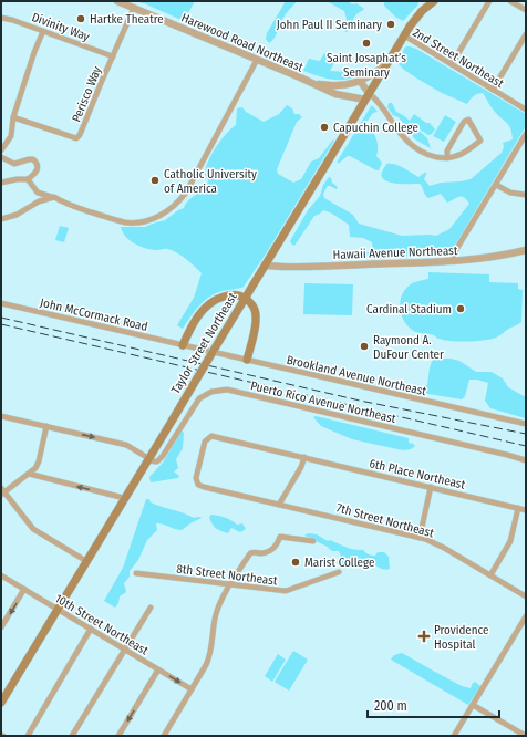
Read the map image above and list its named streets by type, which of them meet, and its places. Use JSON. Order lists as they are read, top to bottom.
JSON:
{
  "streets": {
    "main road": ["Taylor Street Northeast"],
    "street": [
      "Divinity Way",
      "Harewood Road Northeast",
      "2nd Street Northeast",
      "Perisco Way",
      "Hawaii Avenue Northeast",
      "John McCormack Road",
      "Brookland Avenue Northeast",
      "Puerto Rico Avenue Northeast",
      "6th Place Northeast",
      "7th Street Northeast",
      "8th Street Northeast",
      "10th Street Northeast"
    ]
  },
  "crossings": [
    ["Divinity Way", "Perisco Way"],
    ["Harewood Road Northeast", "Perisco Way"],
    ["Harewood Road Northeast", "Taylor Street Northeast"],
    ["2nd Street Northeast", "Taylor Street Northeast"],
    ["Hawaii Avenue Northeast", "Taylor Street Northeast"],
    ["John McCormack Road", "Brookland Avenue Northeast"],
    ["Taylor Street Northeast", "Puerto Rico Avenue Northeast"],
    ["Taylor Street Northeast", "10th Street Northeast"],
    ["6th Place Northeast", "7th Street Northeast"]
  ],
  "places": {
    "other": [
      "Hartke Theatre",
      "John Paul II Seminary",
      "Saint Josaphat’s Seminary",
      "Capuchin College",
      "Catholic University of America",
      "Cardinal Stadium",
      "Raymond A. DuFour Center",
      "Marist College"
    ],
    "health": ["Providence Hospital"]
  },
  "scale_bar": "200 m"
}
